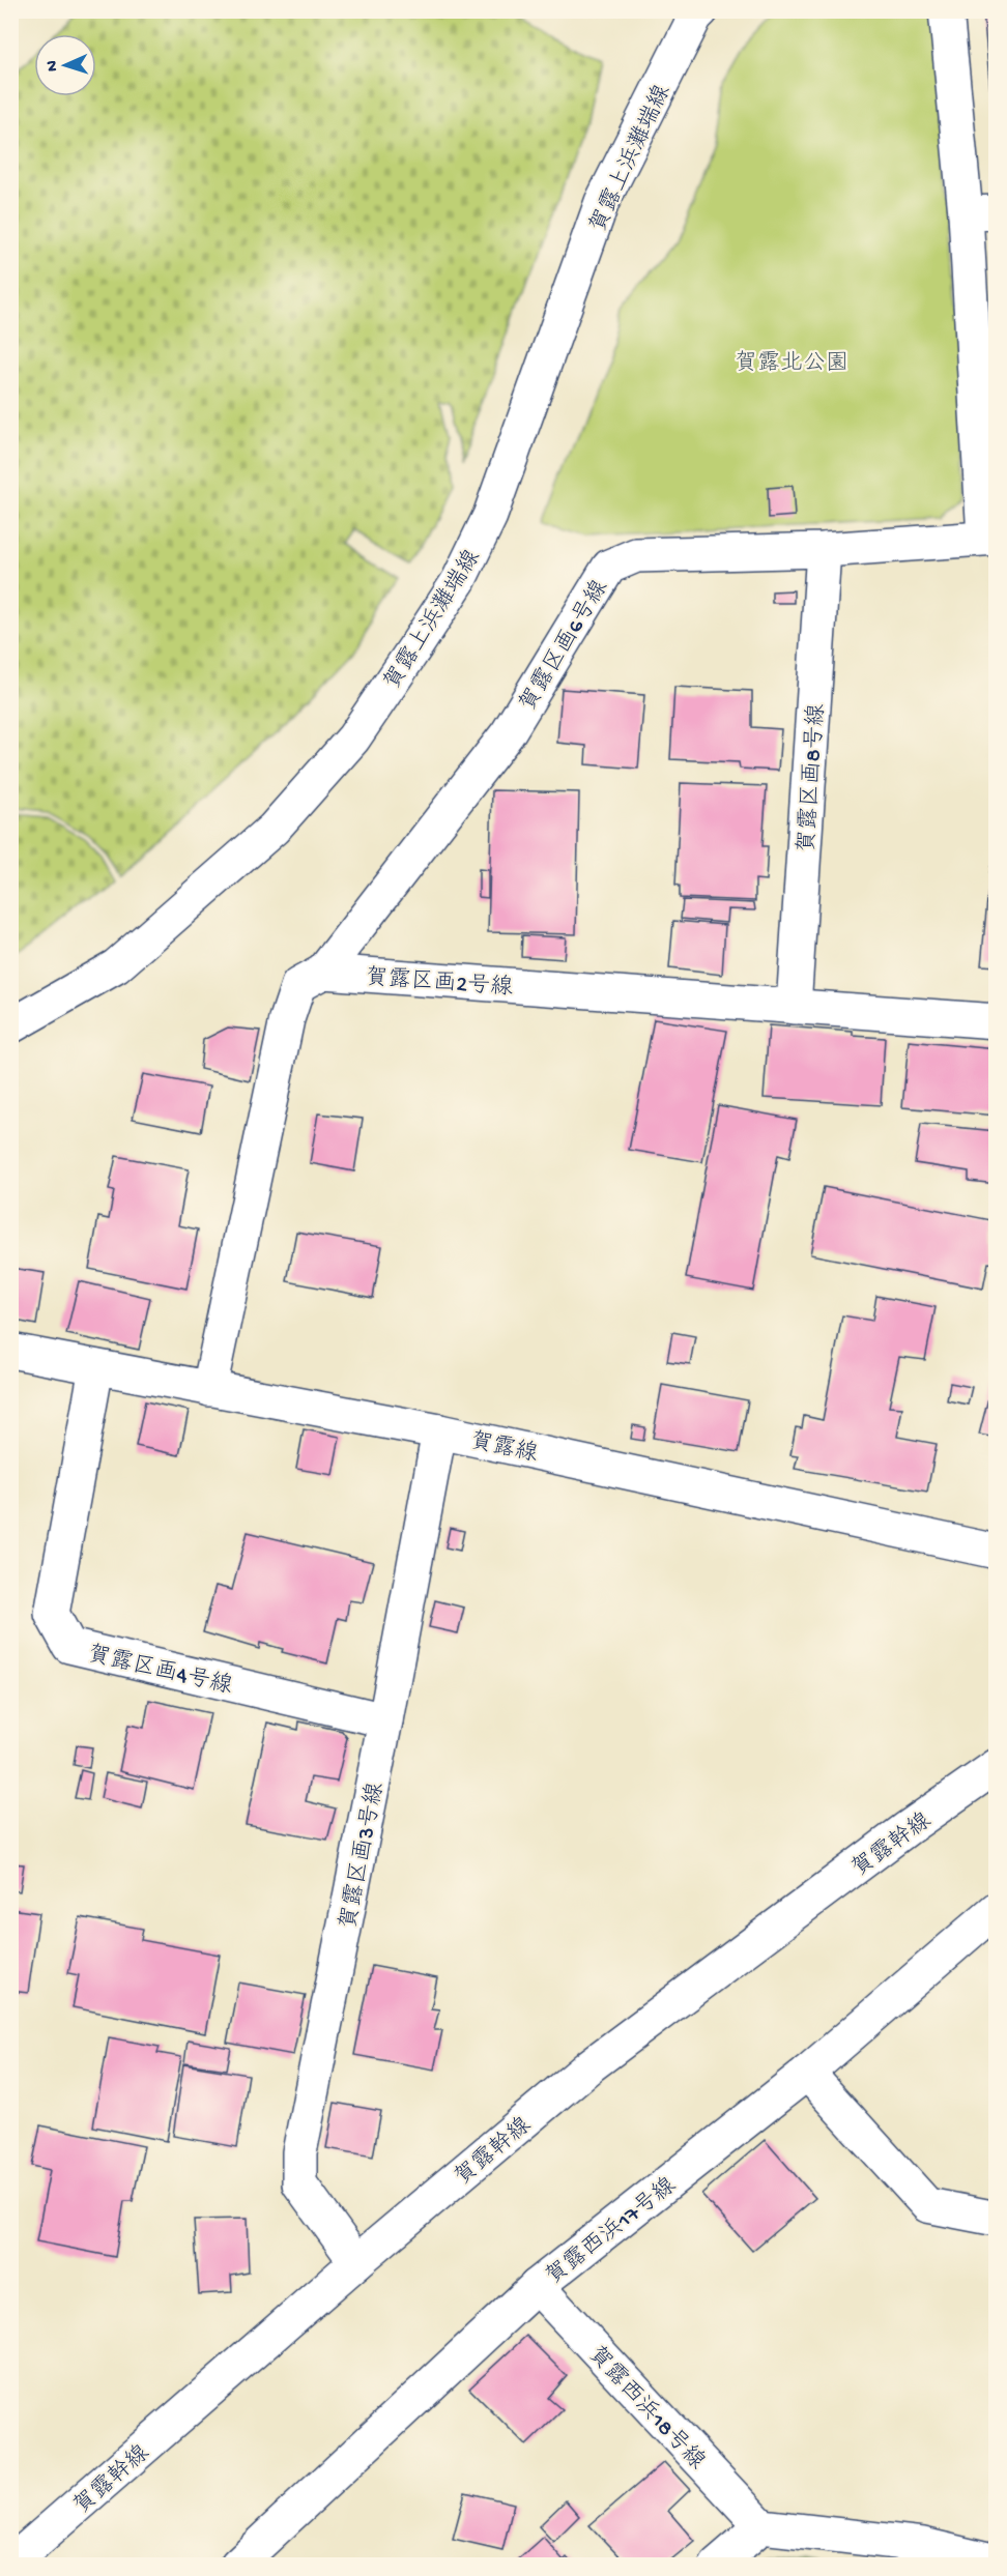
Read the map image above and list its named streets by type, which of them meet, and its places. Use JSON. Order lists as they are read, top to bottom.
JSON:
{
  "streets": {
    "street": [
      "賀露上浜灘端線",
      "賀露区画6号線",
      "賀露区画8号線",
      "賀露区画2号線",
      "賀露線",
      "賀露区画4号線",
      "賀露幹線",
      "賀露区画3号線",
      "賀露西浜17号線",
      "賀露西浜18号線"
    ]
  },
  "crossings": [
    ["賀露区画6号線", "賀露区画8号線"],
    ["賀露区画6号線", "賀露区画2号線"],
    ["賀露区画8号線", "賀露区画2号線"],
    ["賀露線", "賀露区画4号線"],
    ["賀露線", "賀露区画3号線"],
    ["賀露区画4号線", "賀露区画3号線"],
    ["賀露幹線", "賀露区画3号線"],
    ["賀露西浜17号線", "賀露西浜18号線"]
  ],
  "parks": ["賀露北公園"],
  "north": "left"
}
